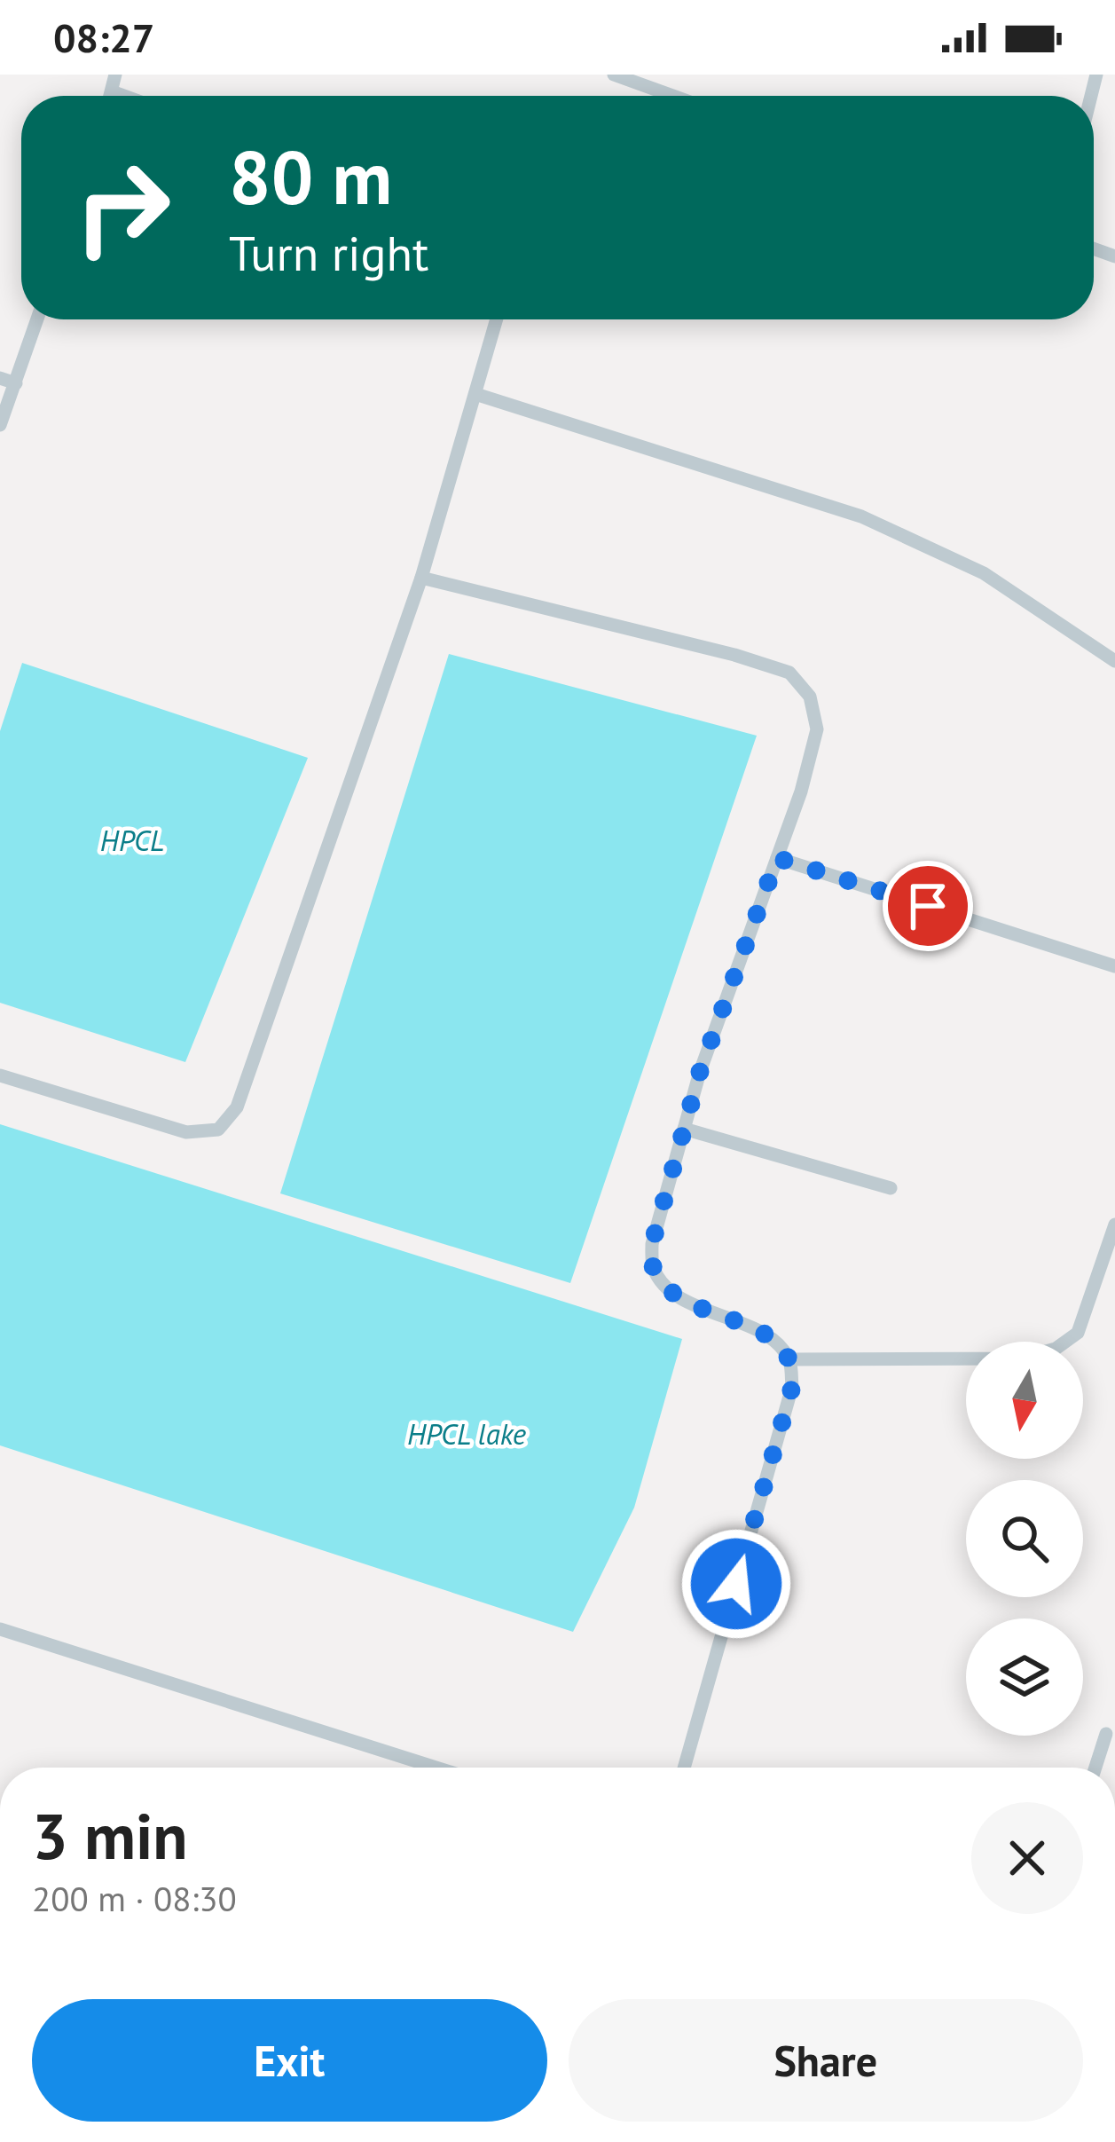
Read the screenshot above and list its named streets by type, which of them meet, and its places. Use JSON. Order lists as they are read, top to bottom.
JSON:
{
  "water": ["HPCL", "HPCL lake"],
  "north": "bottom",
  "page": {
    "status": "08:27",
    "turn": ["80 m", "Turn right"],
    "heading": ["3 min", "200 m · 08:30"],
    "buttons": ["Exit", "Share"]
  }
}
